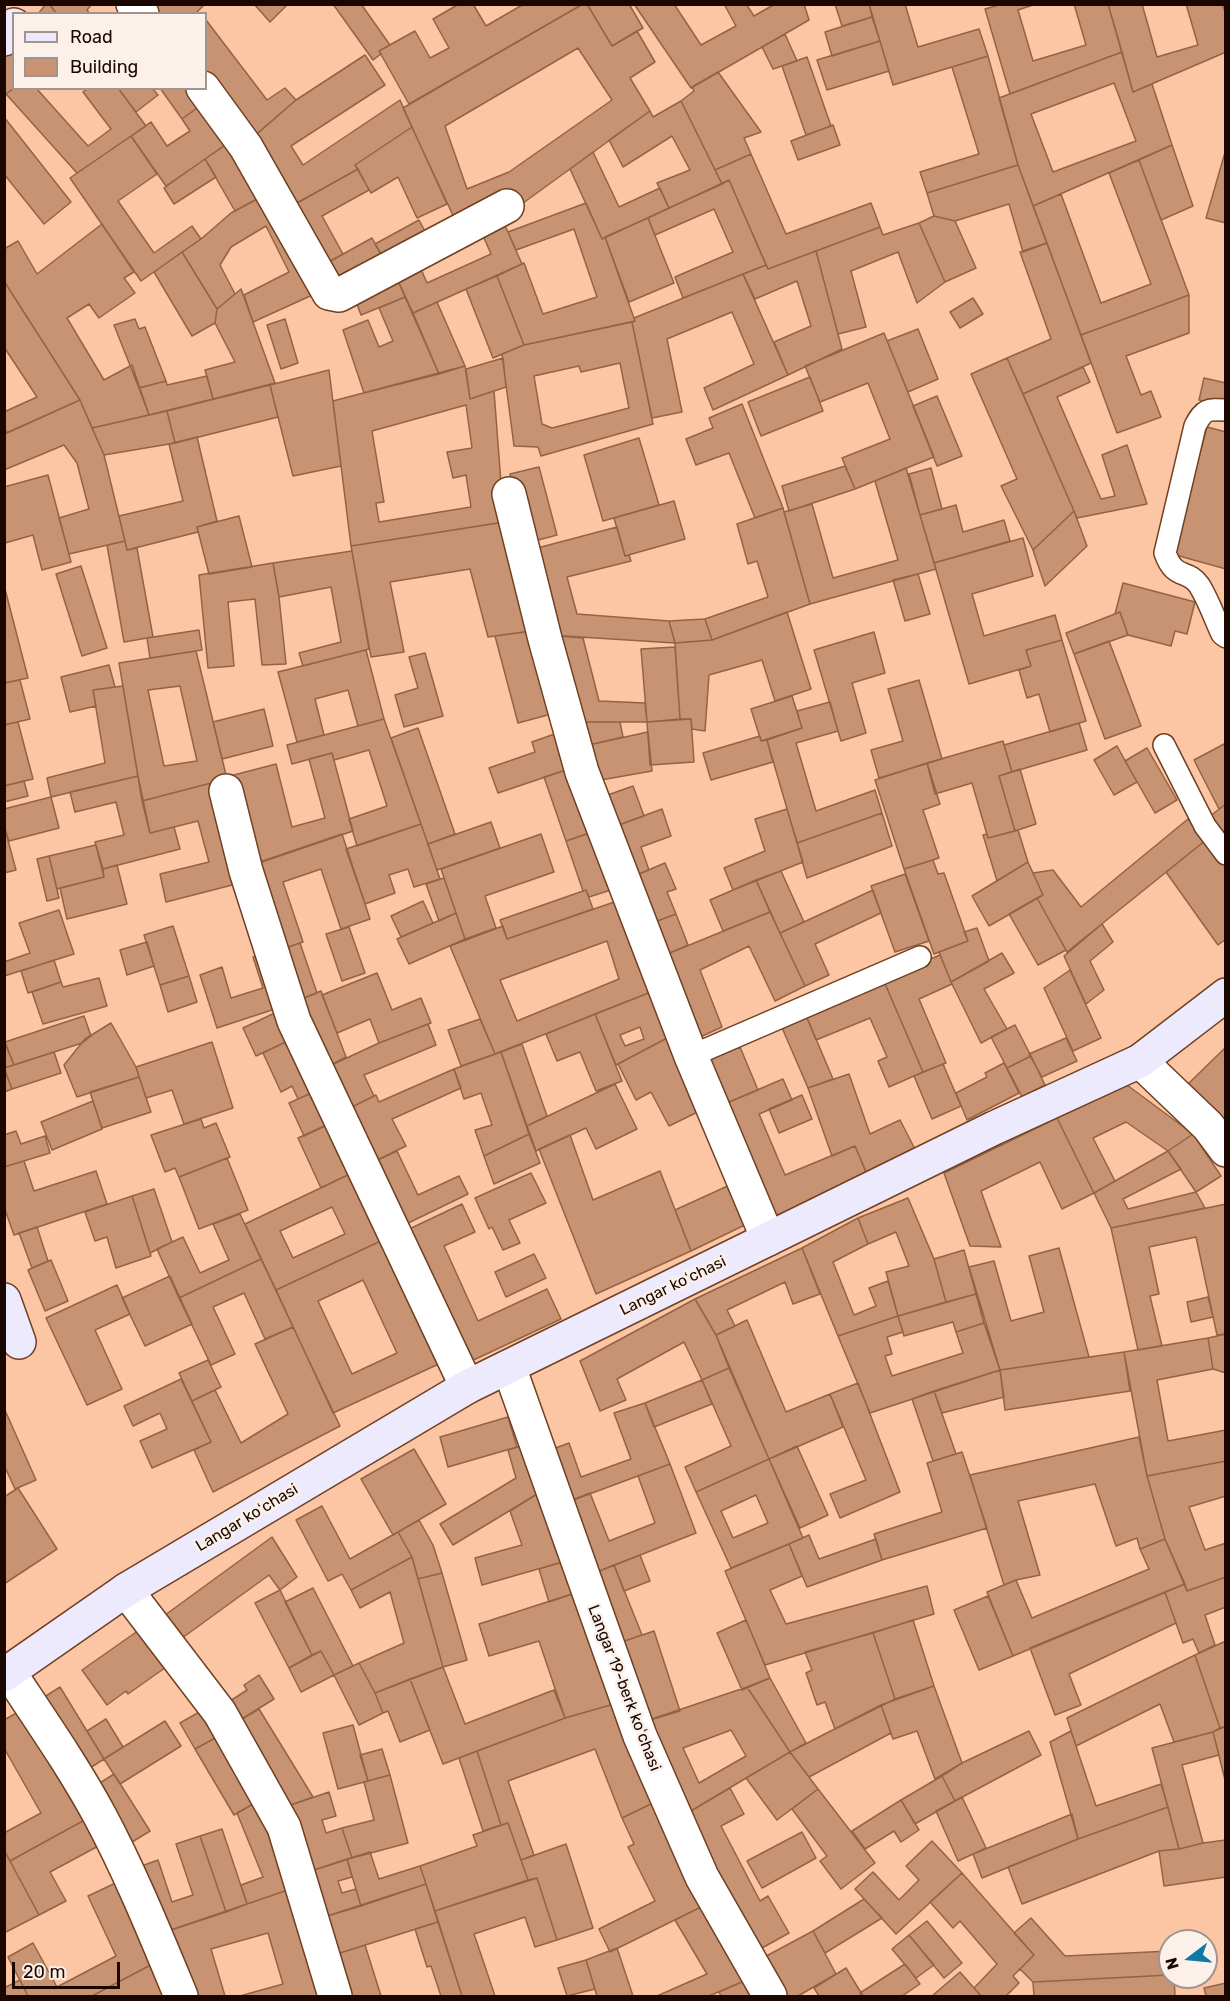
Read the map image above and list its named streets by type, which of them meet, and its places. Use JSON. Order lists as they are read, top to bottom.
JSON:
{
  "streets": {
    "street": ["Langar koʻchasi", "Langar 19-berk koʻchasi"]
  },
  "crossings": [
    ["Langar koʻchasi", "Langar 19-berk koʻchasi"]
  ],
  "legend": ["Road", "Building"],
  "scale_bar": "20 m",
  "north": "left"
}
